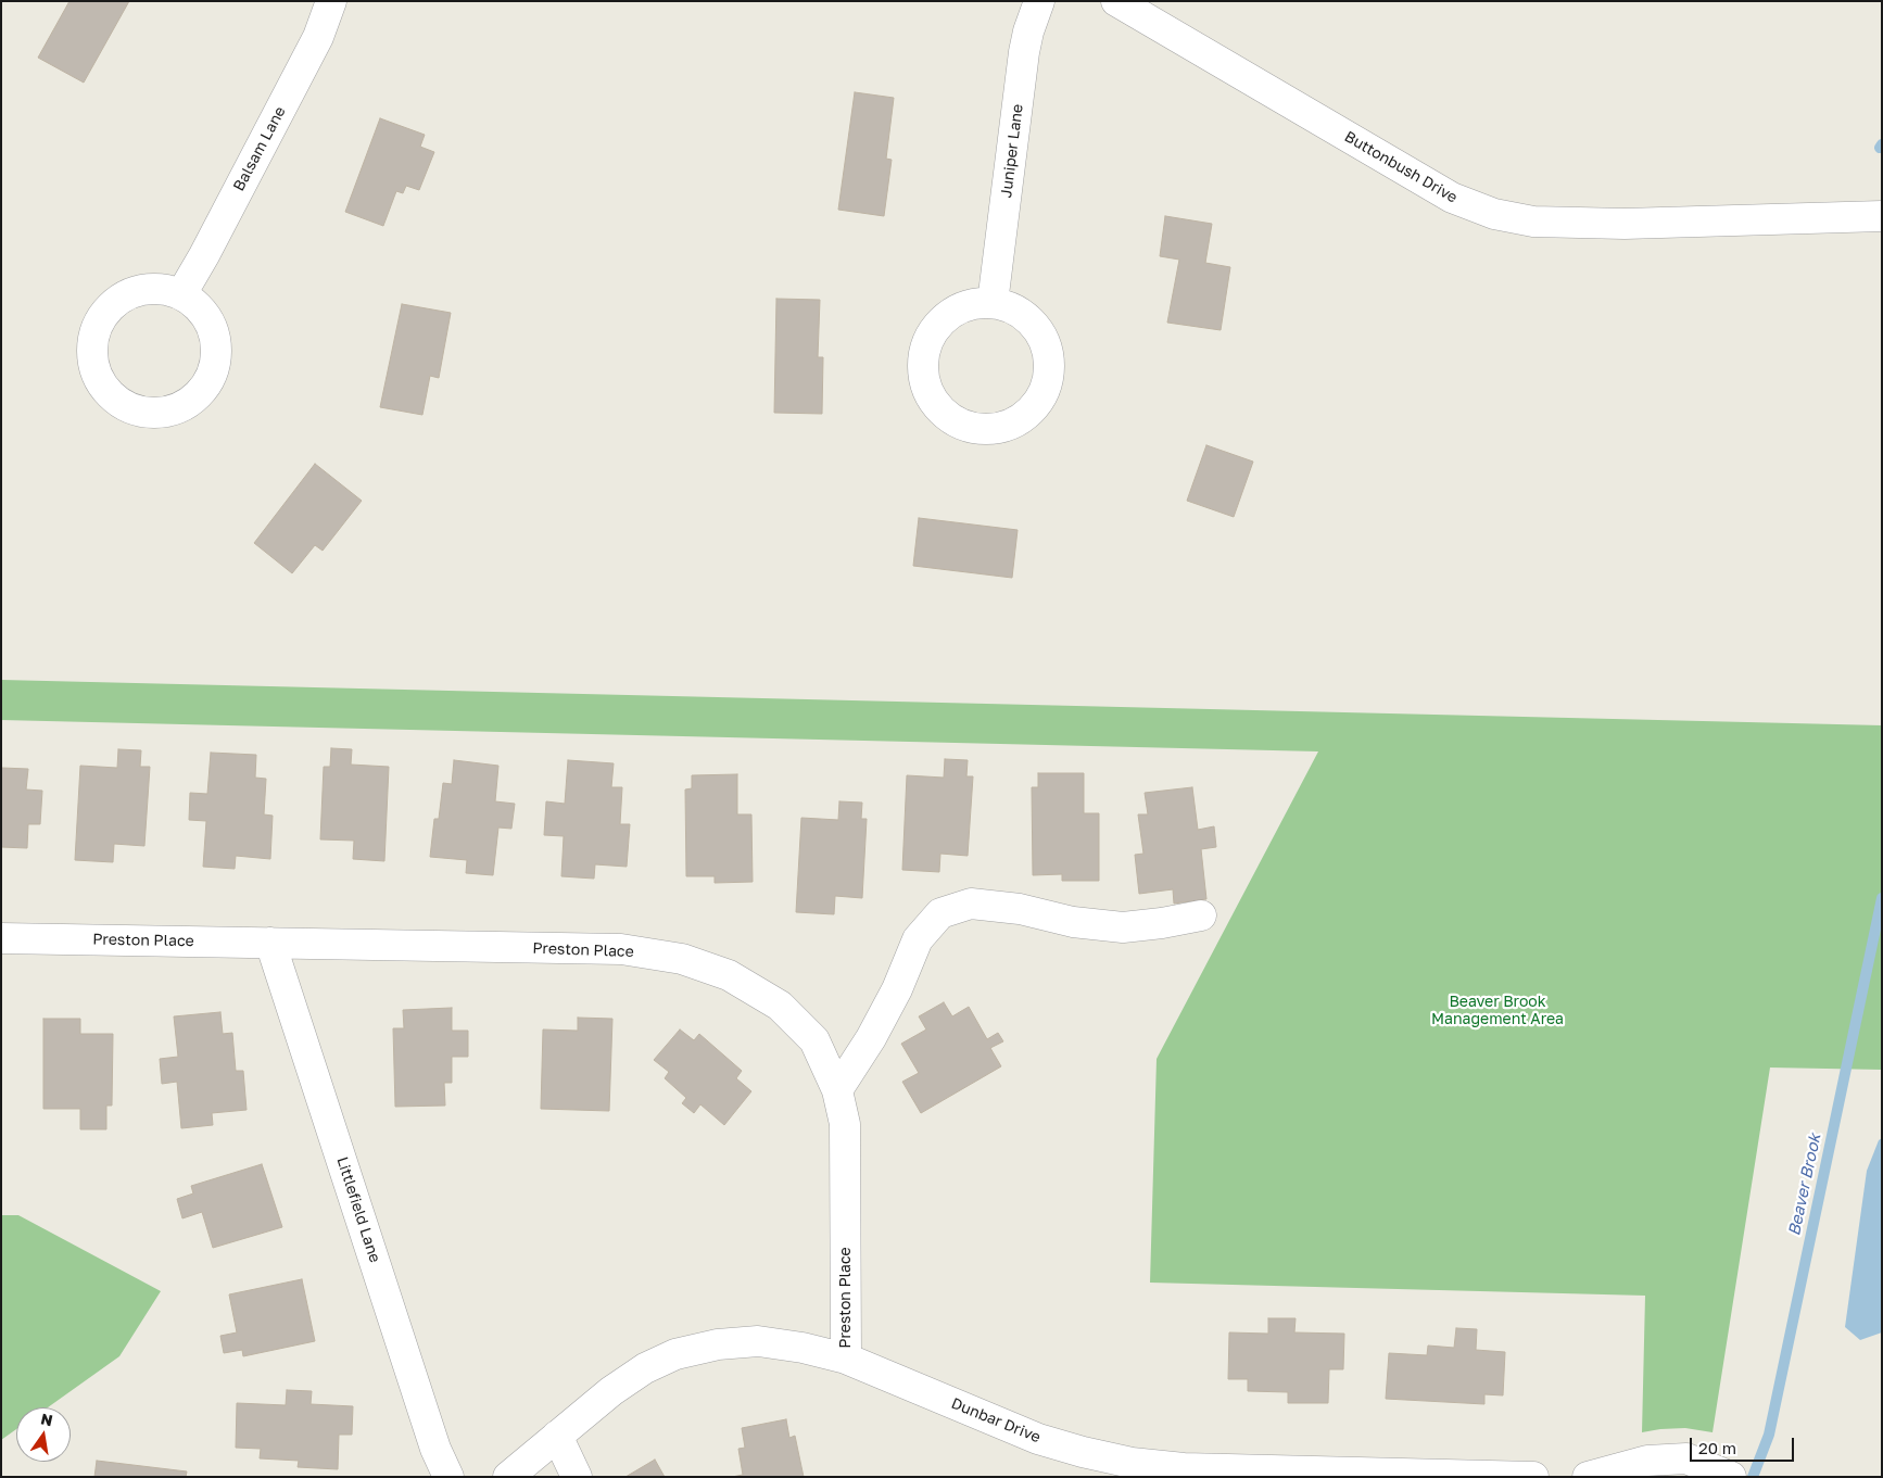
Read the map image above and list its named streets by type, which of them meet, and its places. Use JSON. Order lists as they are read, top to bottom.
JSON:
{
  "streets": {
    "street": [
      "Balsam Lane",
      "Juniper Lane",
      "Buttonbush Drive",
      "Preston Place",
      "Littlefield Lane",
      "Dunbar Drive"
    ]
  },
  "crossings": [
    ["Preston Place", "Littlefield Lane"],
    ["Preston Place", "Dunbar Drive"]
  ],
  "water": ["Beaver Brook"],
  "parks": ["Beaver Brook Management Area"],
  "scale_bar": "20 m",
  "north": "top"
}
